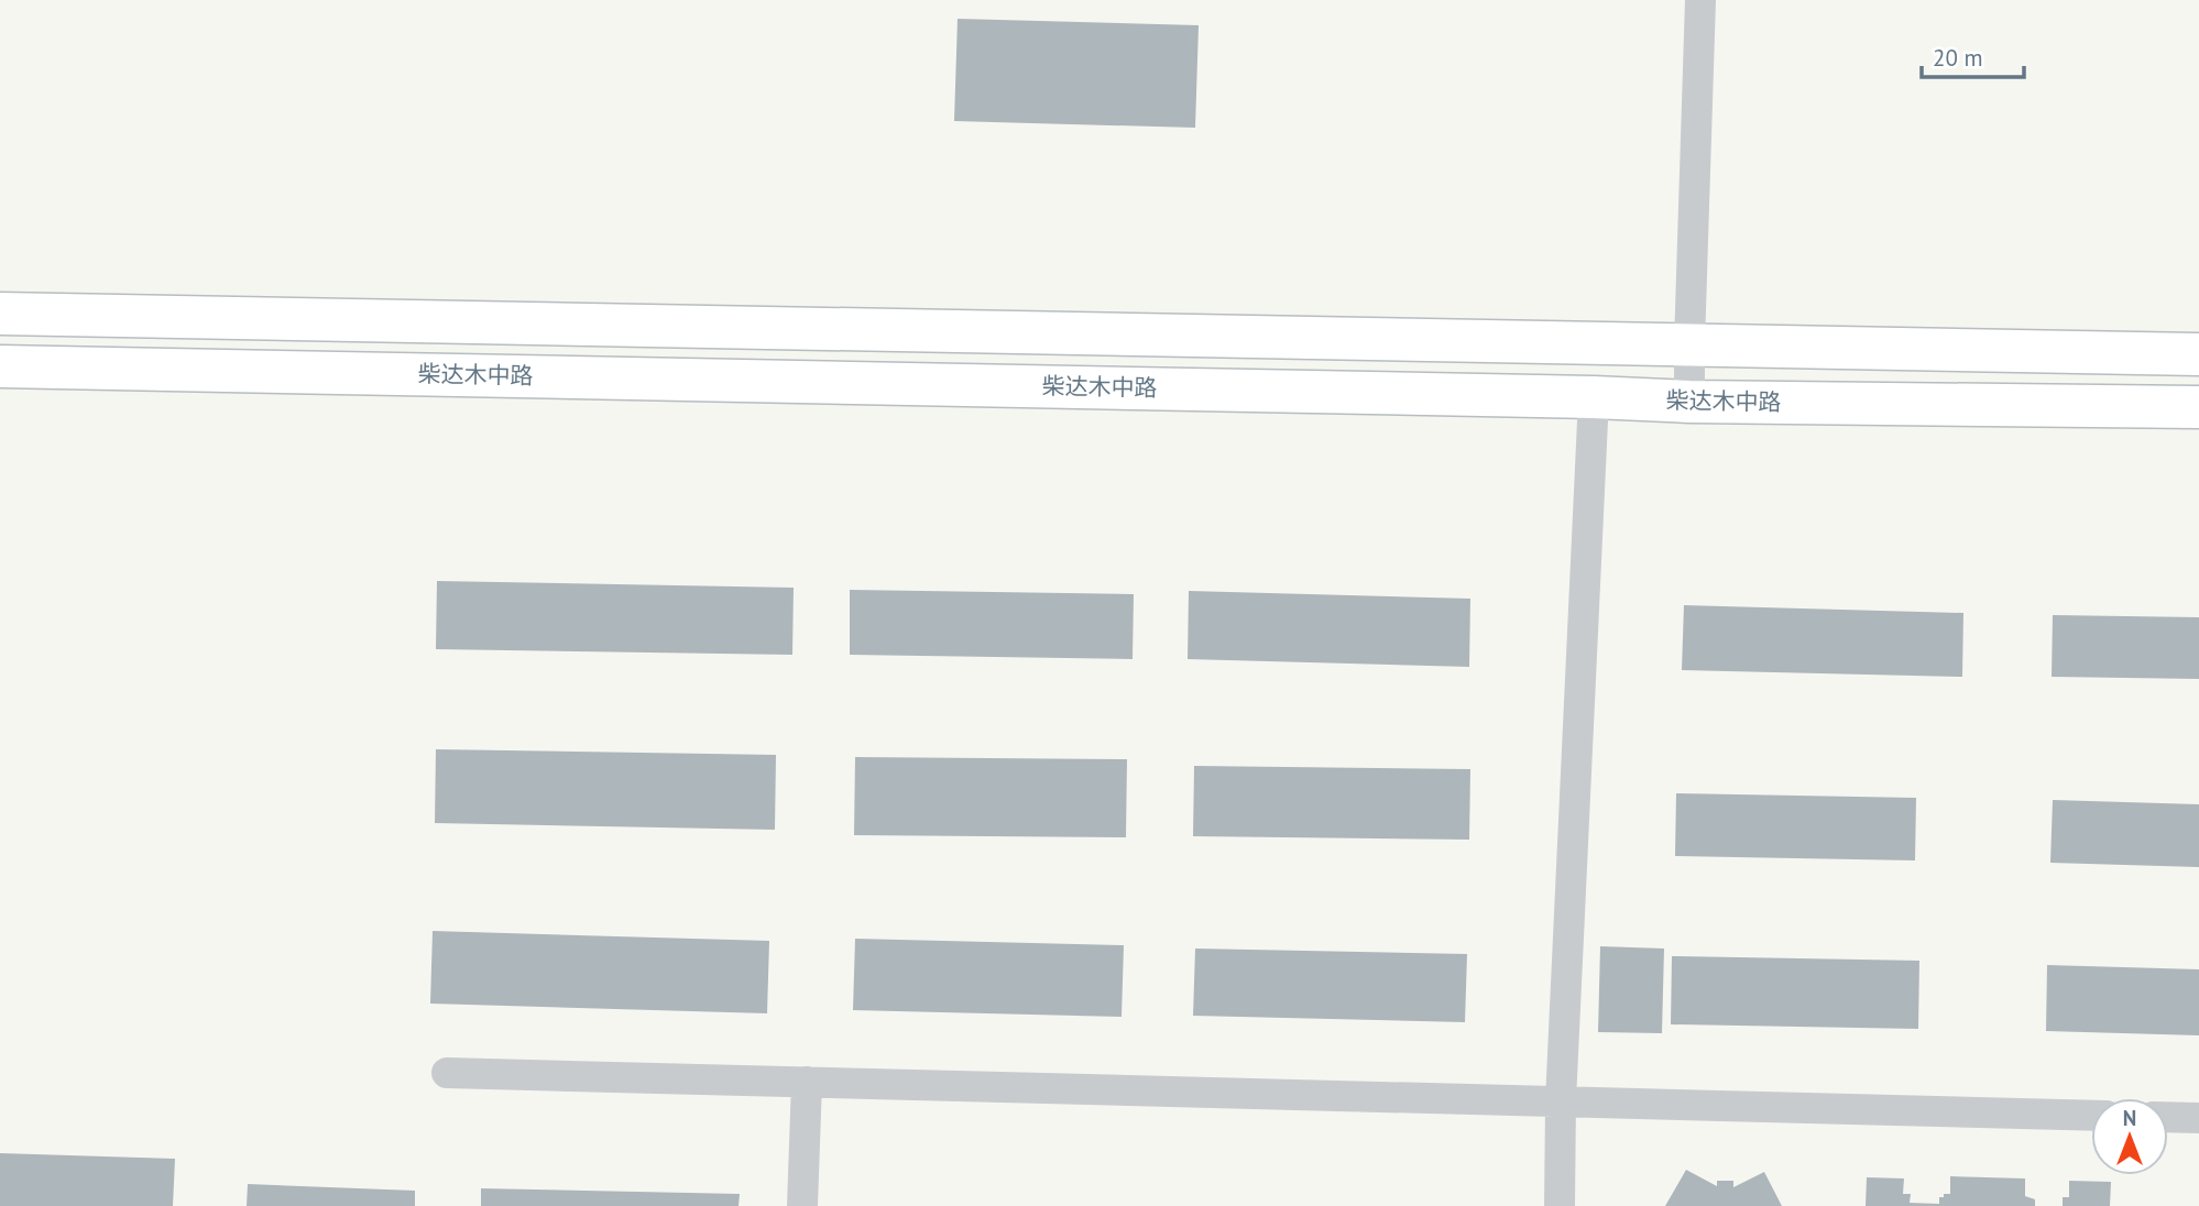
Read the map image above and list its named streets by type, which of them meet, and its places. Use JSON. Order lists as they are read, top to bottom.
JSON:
{
  "streets": {
    "main road": ["柴达木中路"]
  },
  "scale_bar": "20 m",
  "north": "top"
}
